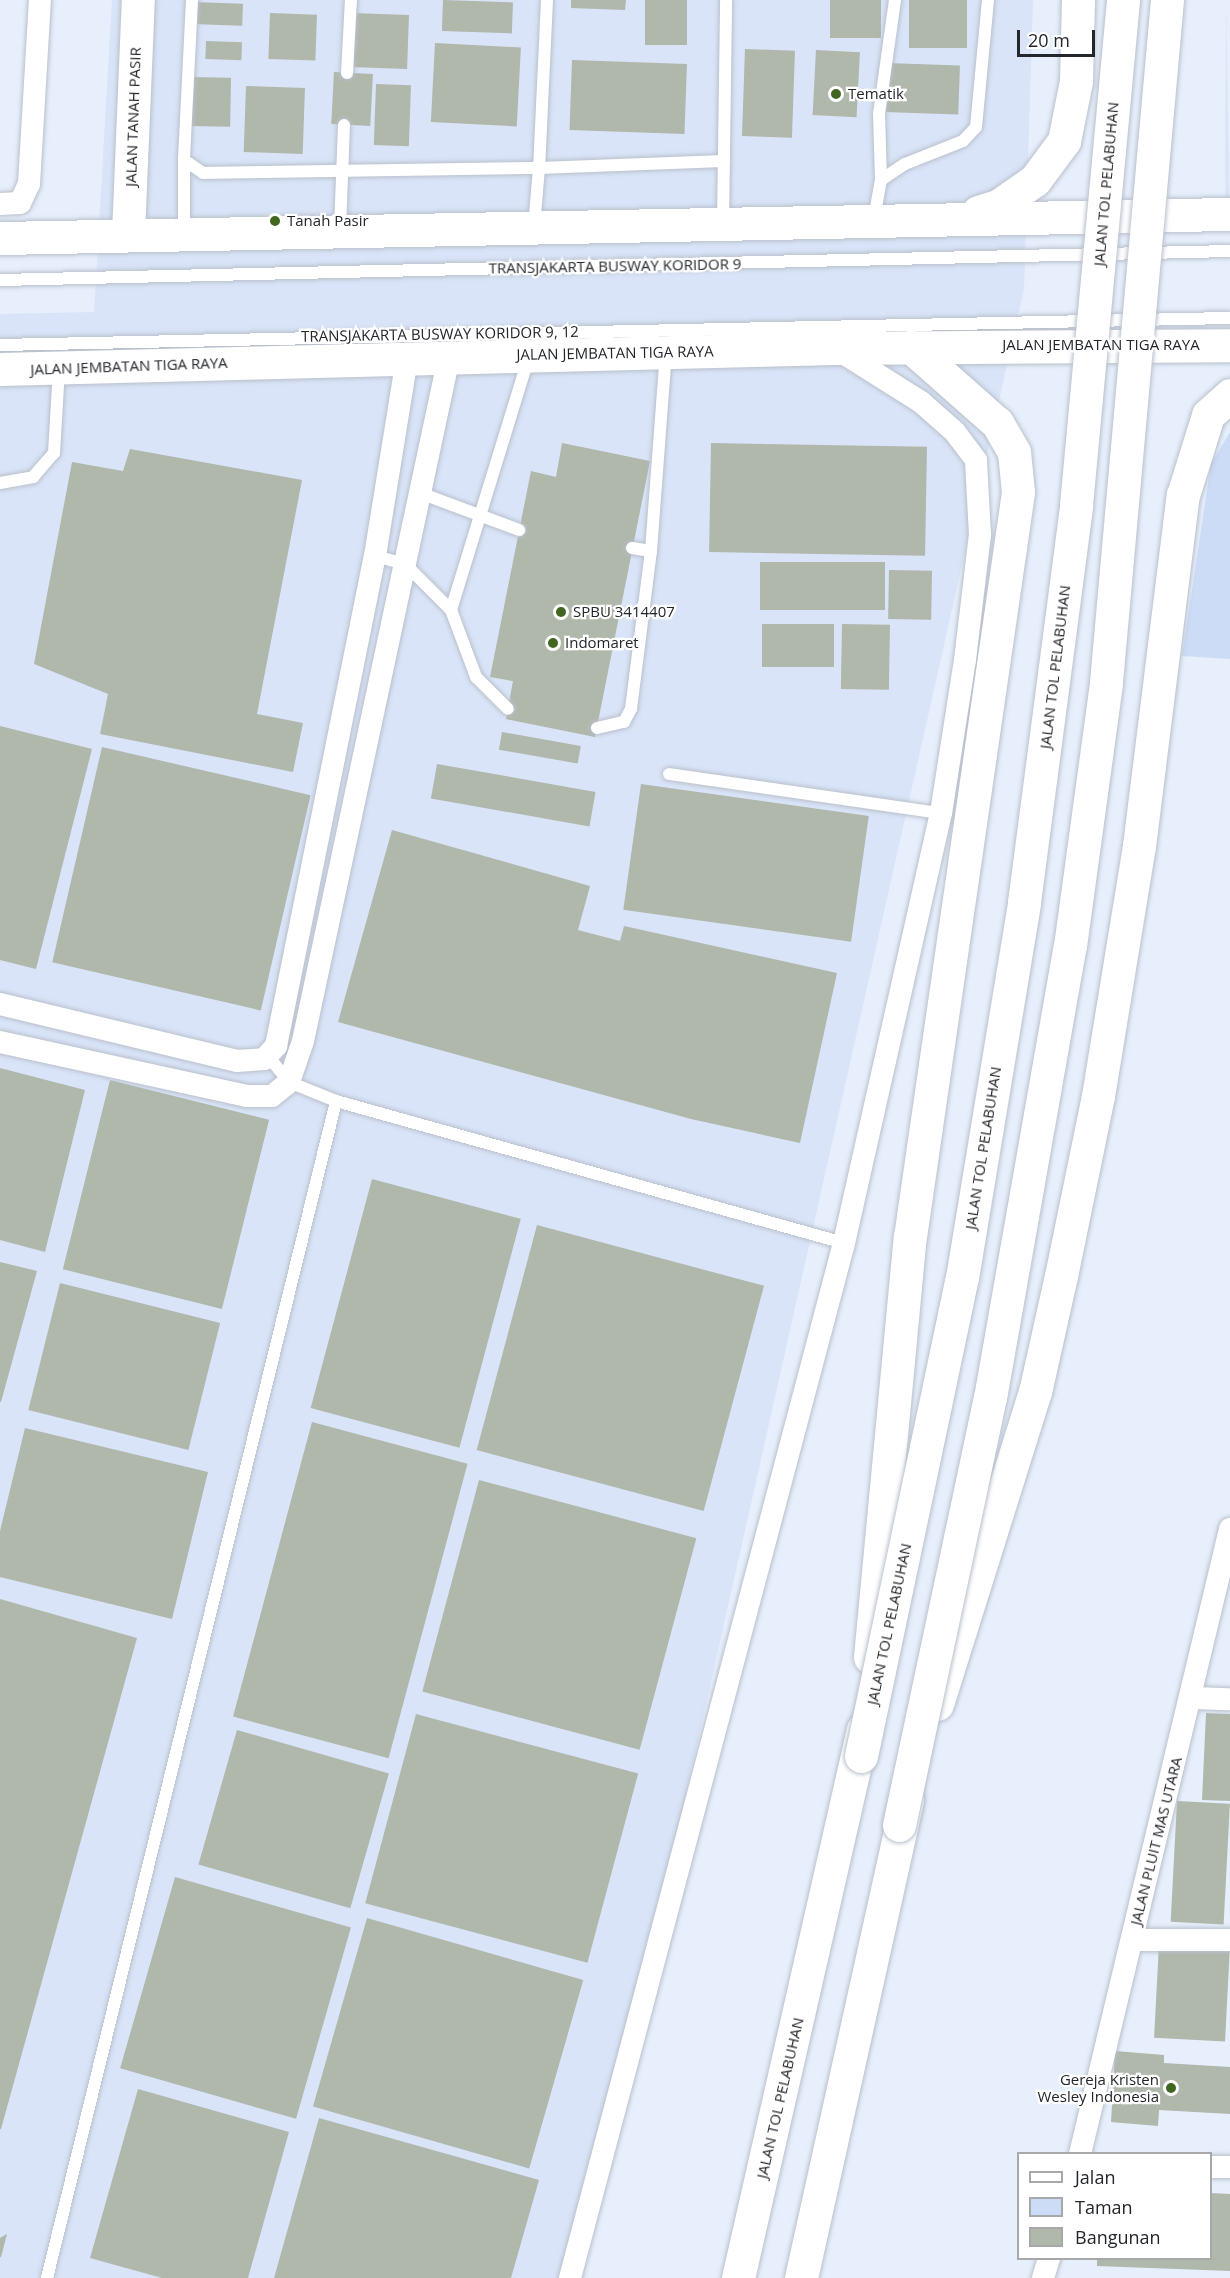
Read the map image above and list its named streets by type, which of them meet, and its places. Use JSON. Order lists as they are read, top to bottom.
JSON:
{
  "streets": {
    "main road": ["JALAN TANAH PASIR", "JALAN TOL PELABUHAN", "JALAN JEMBATAN TIGA RAYA"],
    "street": ["JALAN PLUIT MAS UTARA"],
    "lane": ["TRANSJAKARTA BUSWAY KORIDOR 9", "TRANSJAKARTA BUSWAY KORIDOR 9, 12"]
  },
  "places": [
    "Tematik",
    "Tanah Pasir",
    "SPBU 3414407",
    "Indomaret",
    "Gereja Kristen Wesley Indonesia"
  ],
  "legend": ["Jalan", "Taman", "Bangunan"],
  "scale_bar": "20 m"
}
